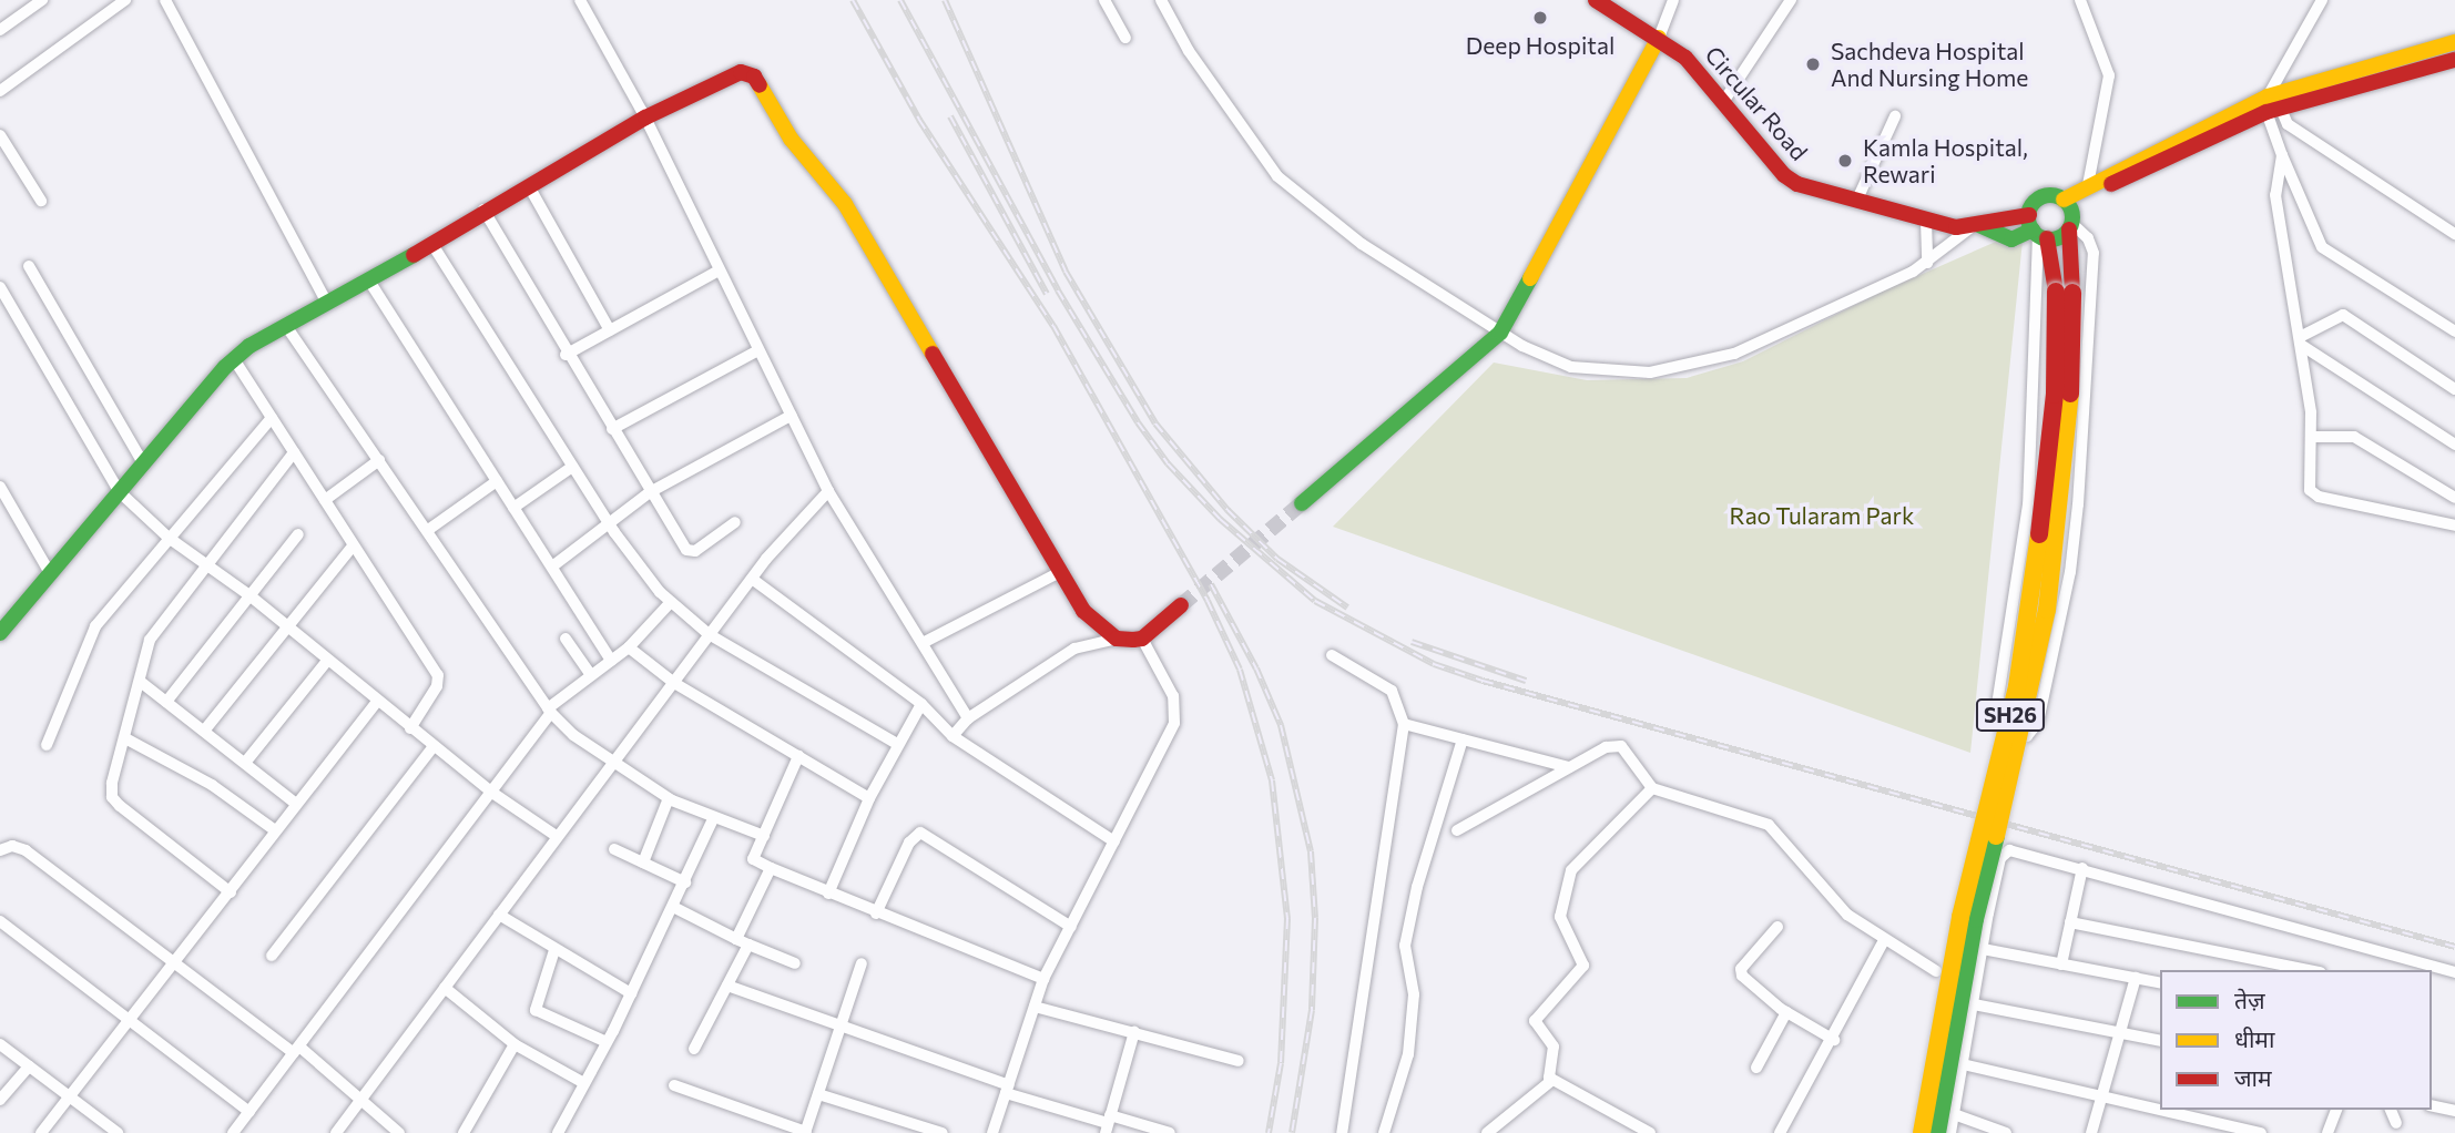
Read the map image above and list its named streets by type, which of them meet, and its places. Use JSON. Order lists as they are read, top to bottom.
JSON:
{
  "streets": {
    "main road": ["Circular Road", "SH26"]
  },
  "crossings": [
    ["Circular Road", "SH26"]
  ],
  "parks": ["Rao Tularam Park"],
  "places": ["Deep Hospital", "Sachdeva Hospital And Nursing Home", "Kamla Hospital, Rewari"],
  "legend": ["तेज़", "धीमा", "जाम"]
}
